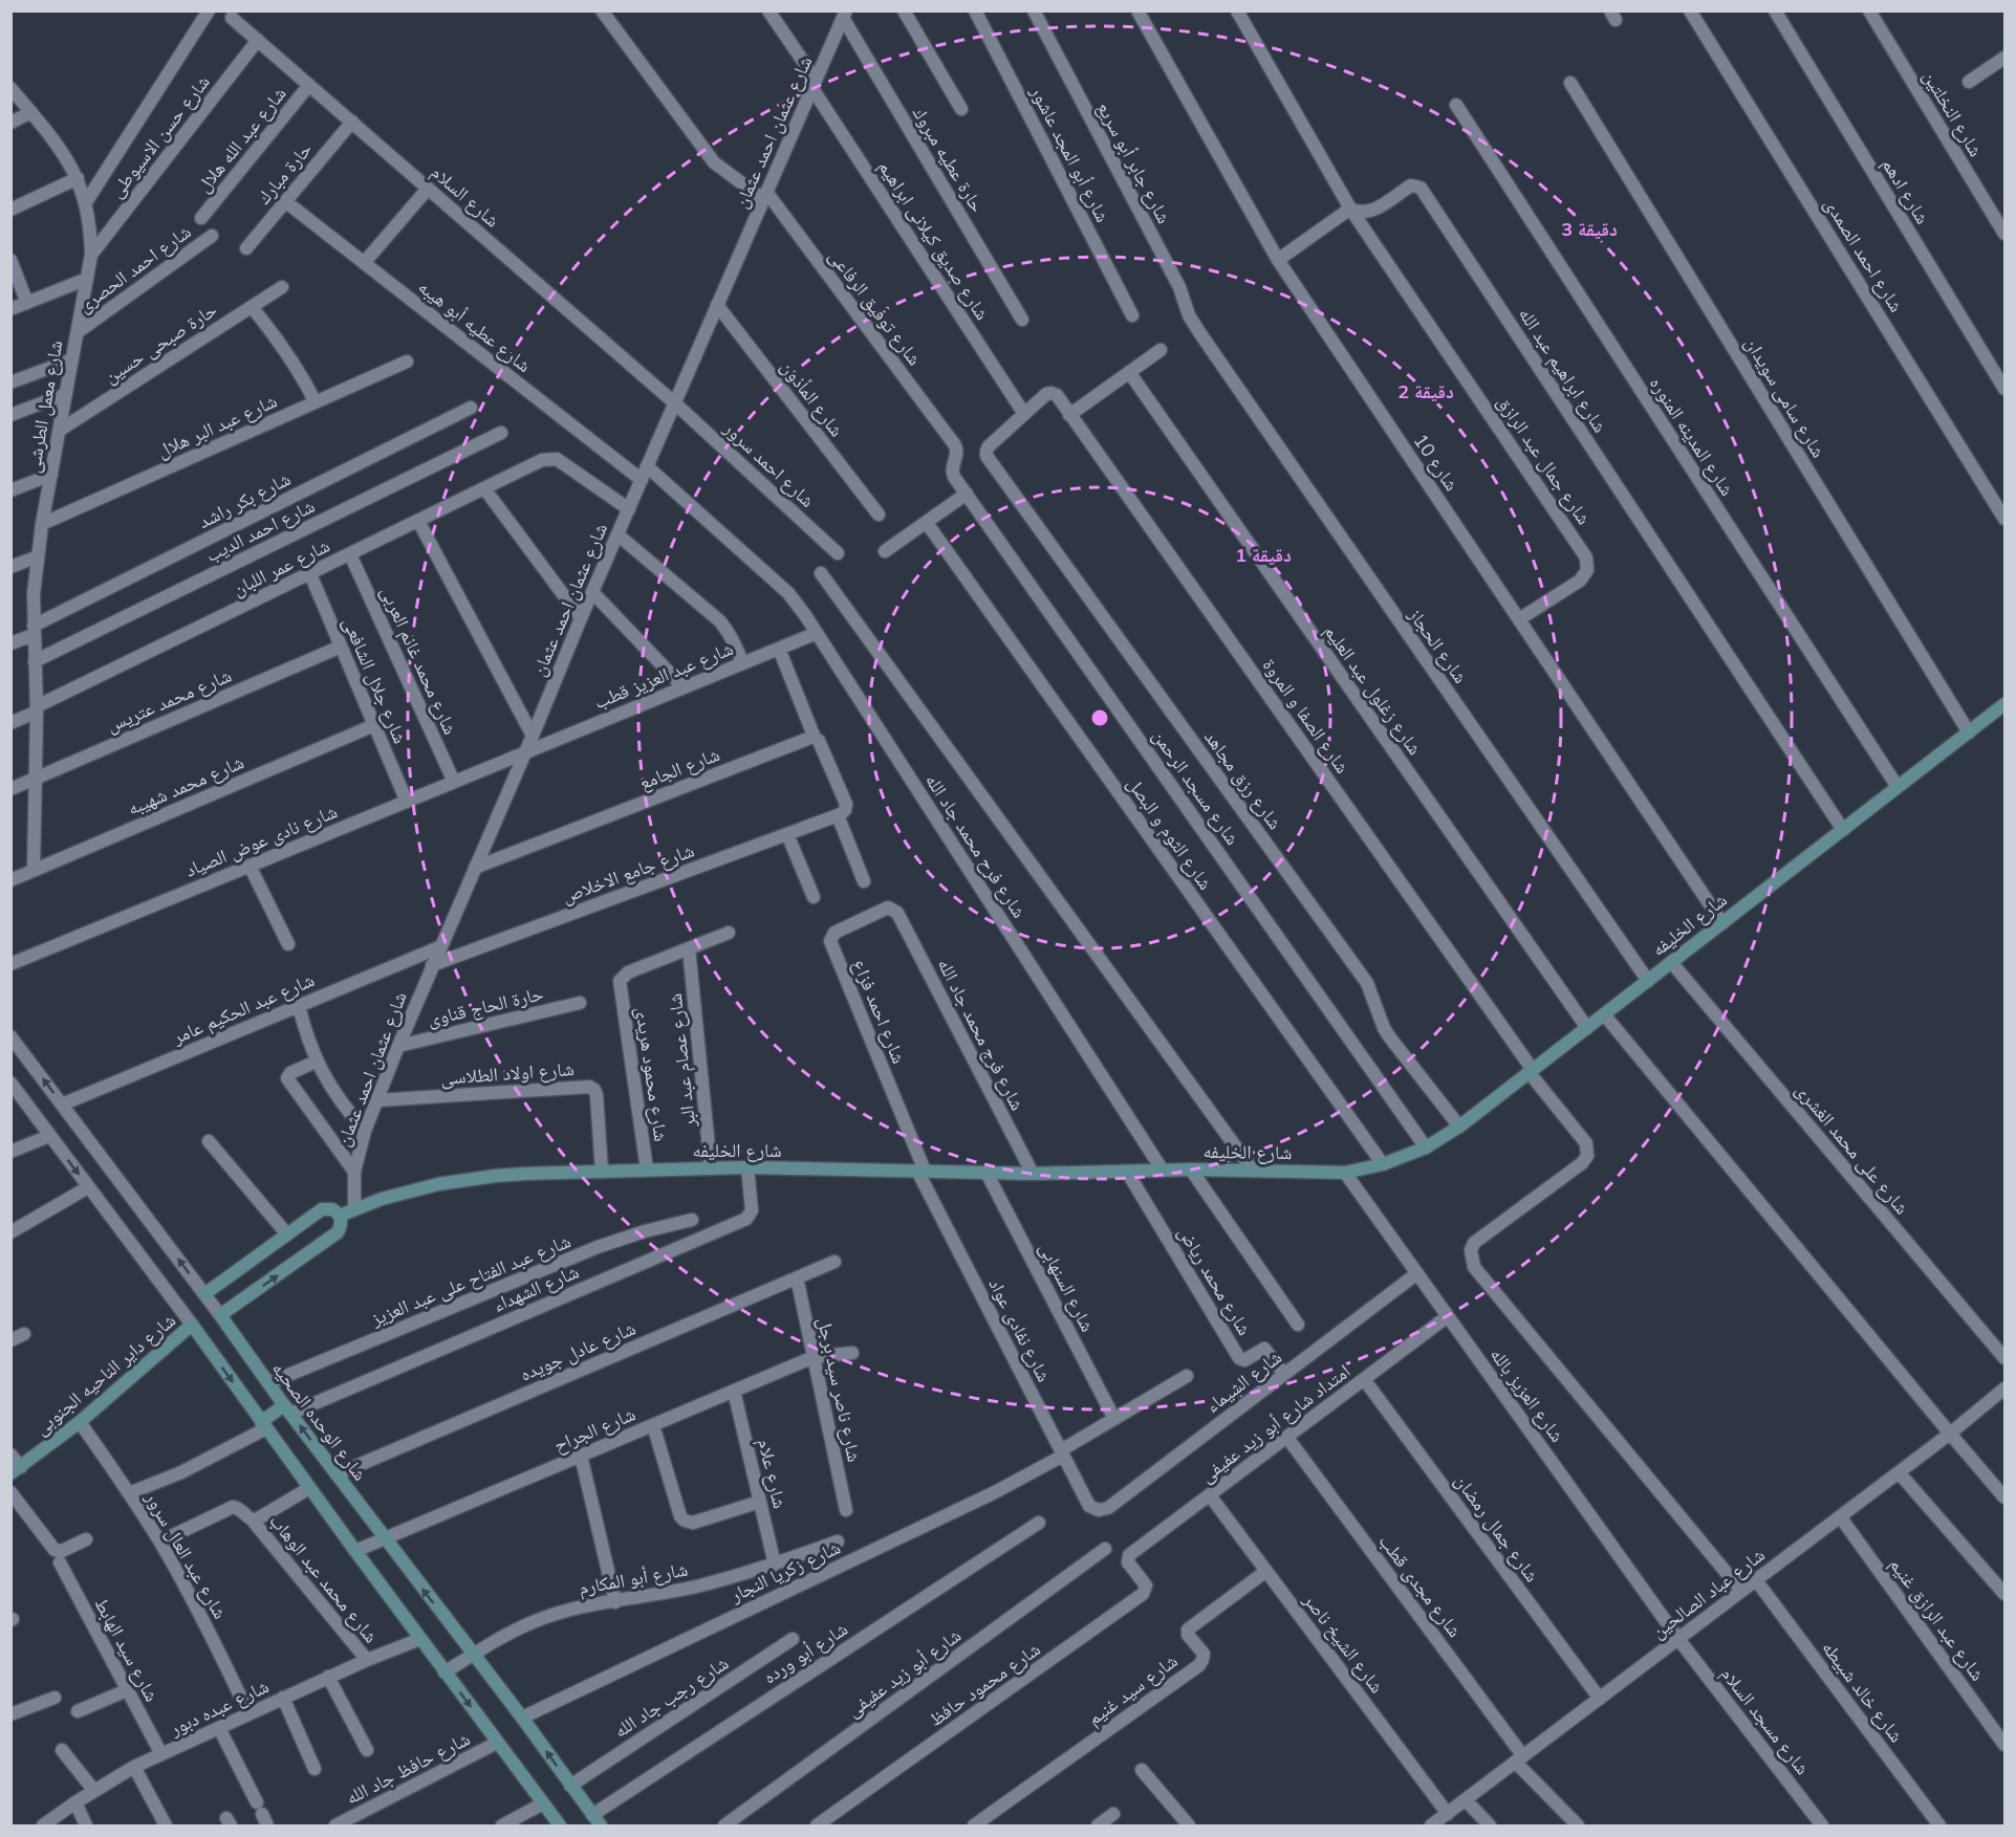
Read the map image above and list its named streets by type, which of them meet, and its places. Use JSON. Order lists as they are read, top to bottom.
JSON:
{
  "streets": {
    "main road": ["شارع الخليفه", "شارع داير الناحيه الجنوبى", "شارع الوحده الصحيه"],
    "street": [
      "شارع النخلتين",
      "شارع عثمان احمد عثمان",
      "شارع حسن الاسيوطى",
      "شارع عبد الله هلال",
      "شارع أبو المجد عاشور",
      "حارة عطيه مبروك",
      "شارع جابر أبو سريع",
      "حارة مبارك",
      "شارع ادهم",
      "شارع السلام",
      "شارع صديق كيلانى ابراهيم",
      "شارع احمد الصمدى",
      "شارع احمد الحصرى",
      "شارع توفيق الرفاعى",
      "شارع عطيه أبو هيبه",
      "حارة صبحى حسين",
      "شارع ابراهيم عبد الله",
      "شارع سامى سويدان",
      "شارع المأذون",
      "شارع معمل الطرشى",
      "شارع عبد البر هلال",
      "شارع المدينه المنوره",
      "شارع جمال عبد الرازق",
      "شارع 10",
      "شارع احمد سرور",
      "شارع بكر راشد",
      "شارع احمد الديب",
      "شارع عمر اللبان",
      "شارع الحجاز",
      "شارع محمد غانم العربى",
      "شارع عبد العزيز قطب",
      "شارع جلال الشافعى",
      "شارع زغلول عبد العليم",
      "شارع محمد عتريس",
      "شارع الصفا و المروة",
      "شارع الجامع",
      "شارع رزق مجاهد",
      "شارع محمد شهيبه",
      "شارع مسجد الرحمن",
      "شارع الثوم و البصل",
      "شارع نادى عوض الصياد",
      "شارع فرح محمد جاد الله",
      "شارع جامع الاخلاص",
      "حارة الحاج قناوى",
      "شارع عبد الحكيم عامر",
      "شارع احمد فزاع",
      "شارع فرج محمد جاد الله",
      "شارع عصام عبد البر",
      "شارع اولاد الطلاسى",
      "شارع محمود هريدى",
      "شارع على محمد الغشرى",
      "شارع عبد الفتاح على عبد العزيز",
      "شارع محمد رياض",
      "شارع السنهابى",
      "شارع الشهداء",
      "شارع نفادى عواد",
      "شارع عادل جويده",
      "شارع الشيماء",
      "شارع ناصر سيد برجل",
      "شارع العزيز بالله",
      "امتداد شارع أبو زيد عفيفى",
      "شارع الجراح",
      "شارع علام",
      "شارع جمال رمضان",
      "شارع عبد العال سرور",
      "شارع زكريا النجار",
      "شارع محمد عبد الوهاب",
      "شارع أبو المكارم",
      "شارع مجدى قطب",
      "شارع عباد الصالحين",
      "شارع عبد الرازق غنيم",
      "شارع الشيخ ناصر",
      "شارع سيد الهابط",
      "شارع أبو ورده",
      "شارع أبو زيد عفيفى",
      "شارع محمود حافظ",
      "شارع سيد غنيم",
      "شارع خالد شبيطه",
      "شارع رجب جاد الله",
      "شارع عبده دبور",
      "شارع مسجد السلام",
      "شارع حافظ جاد الله"
    ]
  },
  "crossings": [
    ["شارع عثمان احمد عثمان", "حارة عطيه مبروك"],
    ["شارع عثمان احمد عثمان", "شارع السلام"],
    ["شارع عثمان احمد عثمان", "شارع صديق كيلانى ابراهيم"],
    ["شارع عثمان احمد عثمان", "شارع توفيق الرفاعى"],
    ["شارع عثمان احمد عثمان", "شارع عطيه أبو هيبه"],
    ["شارع عثمان احمد عثمان", "شارع المأذون"],
    ["شارع عثمان احمد عثمان", "شارع احمد سرور"],
    ["شارع عثمان احمد عثمان", "شارع عمر اللبان"],
    ["شارع عثمان احمد عثمان", "شارع عبد العزيز قطب"],
    ["شارع عثمان احمد عثمان", "شارع الجامع"],
    ["شارع عثمان احمد عثمان", "شارع نادى عوض الصياد"],
    ["شارع عثمان احمد عثمان", "شارع فرح محمد جاد الله"],
    ["شارع عثمان احمد عثمان", "شارع جامع الاخلاص"],
    ["شارع عثمان احمد عثمان", "شارع الخليفه"],
    ["شارع عثمان احمد عثمان", "حارة الحاج قناوى"],
    ["شارع عثمان احمد عثمان", "شارع عبد الحكيم عامر"],
    ["شارع عثمان احمد عثمان", "شارع اولاد الطلاسى"],
    ["شارع حسن الاسيوطى", "شارع السلام"],
    ["شارع حسن الاسيوطى", "شارع معمل الطرشى"],
    ["شارع عبد الله هلال", "شارع السلام"],
    ["شارع جابر أبو سريع", "شارع الحجاز"],
    ["حارة مبارك", "شارع السلام"],
    ["حارة مبارك", "شارع عطيه أبو هيبه"],
    ["شارع السلام", "شارع احمد سرور"],
    ["شارع صديق كيلانى ابراهيم", "شارع الصفا و المروة"],
    ["شارع صديق كيلانى ابراهيم", "شارع رزق مجاهد"],
    ["شارع احمد الحصرى", "شارع معمل الطرشى"],
    ["شارع توفيق الرفاعى", "شارع مسجد الرحمن"],
    ["حارة صبحى حسين", "شارع معمل الطرشى"],
    ["شارع ابراهيم عبد الله", "شارع جمال عبد الرازق"],
    ["شارع ابراهيم عبد الله", "شارع الخليفه"],
    ["شارع سامى سويدان", "شارع الخليفه"],
    ["شارع معمل الطرشى", "شارع عبد البر هلال"],
    ["شارع معمل الطرشى", "شارع بكر راشد"],
    ["شارع معمل الطرشى", "شارع احمد الديب"],
    ["شارع معمل الطرشى", "شارع عمر اللبان"],
    ["شارع معمل الطرشى", "شارع محمد عتريس"],
    ["شارع معمل الطرشى", "شارع محمد شهيبه"],
    ["شارع المدينه المنوره", "شارع الخليفه"],
    ["شارع جمال عبد الرازق", "شارع 10"],
    ["شارع 10", "شارع الخليفه"],
    ["شارع عمر اللبان", "شارع محمد غانم العربى"],
    ["شارع عمر اللبان", "شارع جلال الشافعى"],
    ["شارع الحجاز", "شارع الخليفه"],
    ["شارع محمد غانم العربى", "شارع نادى عوض الصياد"],
    ["شارع عبد العزيز قطب", "شارع نادى عوض الصياد"],
    ["شارع عبد العزيز قطب", "شارع فرح محمد جاد الله"],
    ["شارع جلال الشافعى", "شارع محمد عتريس"],
    ["شارع جلال الشافعى", "شارع محمد شهيبه"],
    ["شارع جلال الشافعى", "شارع نادى عوض الصياد"],
    ["شارع زغلول عبد العليم", "شارع الخليفه"],
    ["شارع الصفا و المروة", "شارع رزق مجاهد"],
    ["شارع الصفا و المروة", "شارع الخليفه"],
    ["شارع الصفا و المروة", "شارع عباد الصالحين"],
    ["شارع رزق مجاهد", "شارع الخليفه"],
    ["شارع مسجد الرحمن", "شارع الخليفه"],
    ["شارع الثوم و البصل", "شارع الخليفه"],
    ["شارع فرح محمد جاد الله", "شارع الخليفه"],
    ["شارع الخليفه", "شارع احمد فزاع"],
    ["شارع الخليفه", "شارع فرج محمد جاد الله"],
    ["شارع الخليفه", "شارع عصام عبد البر"],
    ["شارع الخليفه", "شارع اولاد الطلاسى"],
    ["شارع الخليفه", "شارع محمود هريدى"],
    ["شارع الخليفه", "شارع على محمد الغشرى"],
    ["شارع الخليفه", "شارع محمد رياض"],
    ["شارع الخليفه", "شارع السنهابى"],
    ["شارع الخليفه", "شارع الشهداء"],
    ["شارع الخليفه", "شارع نفادى عواد"],
    ["شارع الخليفه", "شارع العزيز بالله"],
    ["شارع الخليفه", "شارع الوحده الصحيه"],
    ["شارع عبد الحكيم عامر", "شارع الوحده الصحيه"],
    ["شارع احمد فزاع", "شارع فرج محمد جاد الله"],
    ["شارع احمد فزاع", "شارع نفادى عواد"],
    ["شارع عصام عبد البر", "شارع محمود هريدى"],
    ["شارع عبد الفتاح على عبد العزيز", "شارع الوحده الصحيه"],
    ["شارع محمد رياض", "شارع الشيماء"],
    ["شارع السنهابى", "شارع زكريا النجار"],
    ["شارع الشهداء", "شارع الوحده الصحيه"],
    ["شارع نفادى عواد", "شارع الشيماء"],
    ["شارع نفادى عواد", "شارع زكريا النجار"],
    ["شارع عادل جويده", "شارع ناصر سيد برجل"],
    ["شارع عادل جويده", "شارع الوحده الصحيه"],
    ["شارع داير الناحيه الجنوبى", "شارع عبد العال سرور"],
    ["شارع الشيماء", "شارع العزيز بالله"],
    ["شارع ناصر سيد برجل", "شارع الجراح"],
    ["شارع العزيز بالله", "امتداد شارع أبو زيد عفيفى"],
    ["شارع العزيز بالله", "شارع عباد الصالحين"],
    ["شارع العزيز بالله", "شارع مسجد السلام"],
    ["شارع الوحده الصحيه", "شارع الجراح"],
    ["شارع الوحده الصحيه", "شارع زكريا النجار"],
    ["شارع الوحده الصحيه", "شارع أبو المكارم"],
    ["شارع الوحده الصحيه", "شارع أبو ورده"],
    ["شارع الوحده الصحيه", "شارع رجب جاد الله"],
    ["امتداد شارع أبو زيد عفيفى", "شارع جمال رمضان"],
    ["امتداد شارع أبو زيد عفيفى", "شارع مجدى قطب"],
    ["امتداد شارع أبو زيد عفيفى", "شارع الشيخ ناصر"],
    ["امتداد شارع أبو زيد عفيفى", "شارع محمود حافظ"],
    ["شارع الجراح", "شارع علام"],
    ["شارع علام", "شارع أبو المكارم"],
    ["شارع جمال رمضان", "شارع عباد الصالحين"],
    ["شارع عبد العال سرور", "شارع عبده دبور"],
    ["شارع محمد عبد الوهاب", "شارع عبده دبور"],
    ["شارع مجدى قطب", "شارع عباد الصالحين"],
    ["شارع عباد الصالحين", "شارع عبد الرازق غنيم"],
    ["شارع عباد الصالحين", "شارع الشيخ ناصر"],
    ["شارع عباد الصالحين", "شارع خالد شبيطه"],
    ["شارع عباد الصالحين", "شارع مسجد السلام"],
    ["شارع الشيخ ناصر", "شارع سيد غنيم"],
    ["شارع سيد الهابط", "شارع عبده دبور"]
  ],
  "rings": ["3 دقيقة", "2 دقيقة", "1 دقيقة"]
}
